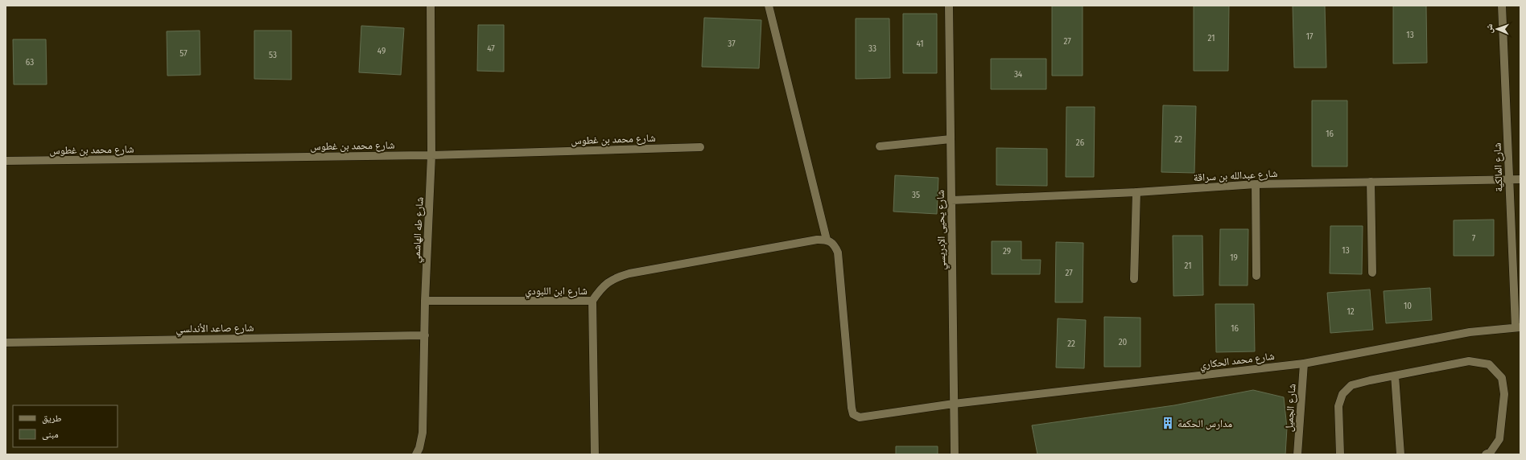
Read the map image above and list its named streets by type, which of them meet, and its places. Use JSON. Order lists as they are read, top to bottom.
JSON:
{
  "streets": {
    "street": [
      "شارع محمد بن غطوس",
      "شارع المالكية",
      "شارع عبدالله بن سراقة",
      "شارع طه الهاشمي",
      "شارع يحيى الإدريسي",
      "شارع ابن اللبودي",
      "شارع صاعد الأندلسي",
      "شارع محمد الحكاري",
      "شارع الجميل"
    ]
  },
  "crossings": [
    ["شارع محمد بن غطوس", "شارع طه الهاشمي"],
    ["شارع المالكية", "شارع عبدالله بن سراقة"],
    ["شارع المالكية", "شارع محمد الحكاري"],
    ["شارع عبدالله بن سراقة", "شارع يحيى الإدريسي"],
    ["شارع طه الهاشمي", "شارع ابن اللبودي"],
    ["شارع طه الهاشمي", "شارع صاعد الأندلسي"],
    ["شارع يحيى الإدريسي", "شارع محمد الحكاري"],
    ["شارع محمد الحكاري", "شارع الجميل"]
  ],
  "places": {
    "building": ["مدارس الحكمة"]
  },
  "house_numbers": [
    "13",
    "17",
    "21",
    "27",
    "37",
    "41",
    "47",
    "33",
    "49",
    "57",
    "53",
    "63",
    "34",
    "16",
    "22",
    "26",
    "35",
    "7",
    "13",
    "29",
    "19",
    "21",
    "27",
    "10",
    "12",
    "16",
    "20",
    "22"
  ],
  "legend": ["طريق", "مبنى"],
  "north": "left"
}
